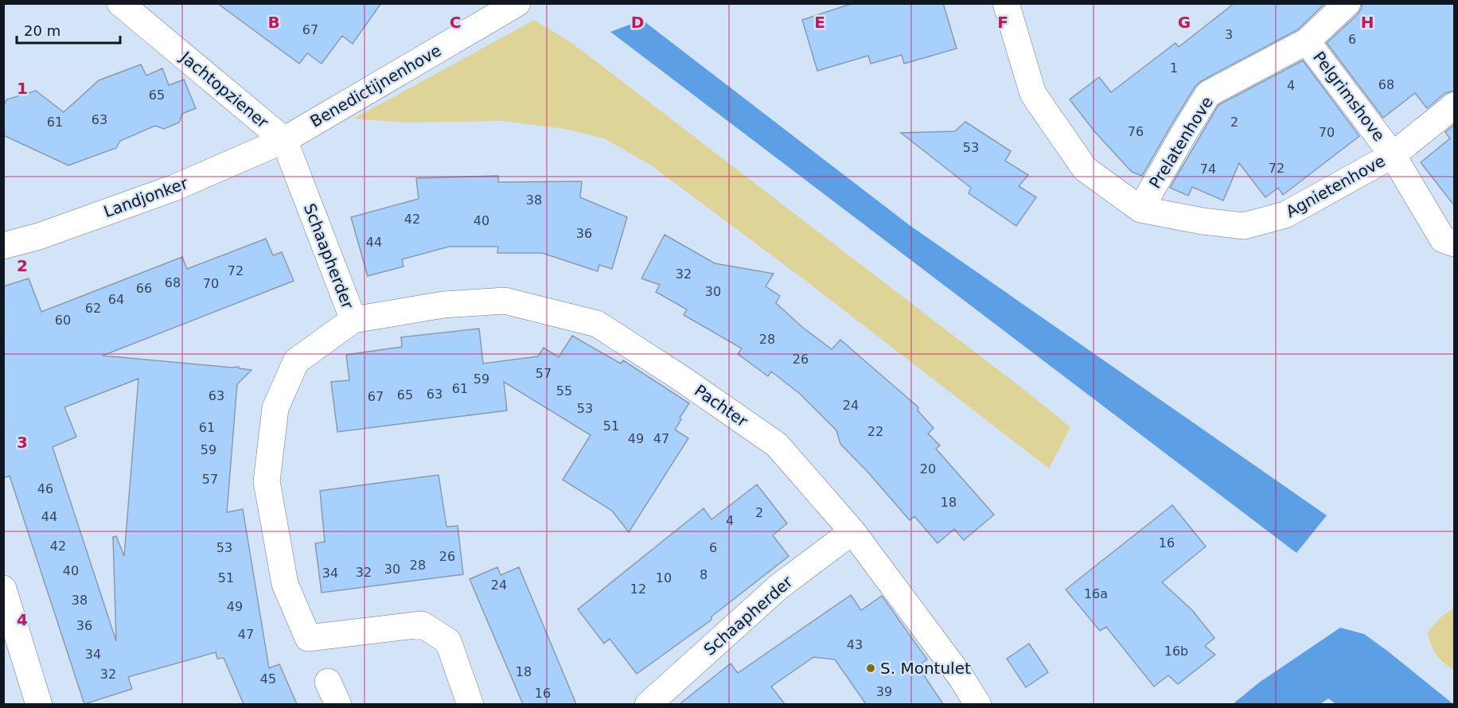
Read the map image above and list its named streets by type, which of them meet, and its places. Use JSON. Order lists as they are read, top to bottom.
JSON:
{
  "streets": {
    "street": [
      "Benedictijnenhove",
      "Jachtopziener",
      "Pelgrimshove",
      "Prelatenhove",
      "Agnietenhove",
      "Landjonker",
      "Schaapherder",
      "Pachter"
    ]
  },
  "crossings": [
    ["Benedictijnenhove", "Jachtopziener"],
    ["Benedictijnenhove", "Landjonker"],
    ["Benedictijnenhove", "Schaapherder"],
    ["Jachtopziener", "Landjonker"],
    ["Jachtopziener", "Schaapherder"],
    ["Pelgrimshove", "Prelatenhove"],
    ["Pelgrimshove", "Agnietenhove"],
    ["Prelatenhove", "Agnietenhove"],
    ["Landjonker", "Schaapherder"],
    ["Schaapherder", "Pachter"]
  ],
  "places": ["S. Montulet"],
  "house_numbers": [
    "67",
    "3",
    "6",
    "1",
    "68",
    "4",
    "65",
    "63",
    "61",
    "2",
    "76",
    "70",
    "53",
    "72",
    "74",
    "38",
    "42",
    "40",
    "36",
    "44",
    "72",
    "32",
    "68",
    "70",
    "66",
    "30",
    "64",
    "62",
    "60",
    "28",
    "26",
    "57",
    "59",
    "61",
    "55",
    "63",
    "65",
    "63",
    "67",
    "24",
    "53",
    "51",
    "61",
    "22",
    "49",
    "47",
    "59",
    "20",
    "57",
    "46",
    "18",
    "2",
    "44",
    "4",
    "16",
    "42",
    "53",
    "6",
    "26",
    "28",
    "30",
    "40",
    "32",
    "34",
    "8",
    "51",
    "10",
    "24",
    "12",
    "16a",
    "38",
    "49",
    "36",
    "47",
    "43",
    "16b",
    "34",
    "18",
    "32",
    "45",
    "39",
    "16"
  ],
  "scale_bar": "20 m",
  "grid": {
    "columns": [
      "B",
      "C",
      "D",
      "E",
      "F",
      "G",
      "H"
    ],
    "rows": [
      "1",
      "2",
      "3",
      "4"
    ]
  }
}
